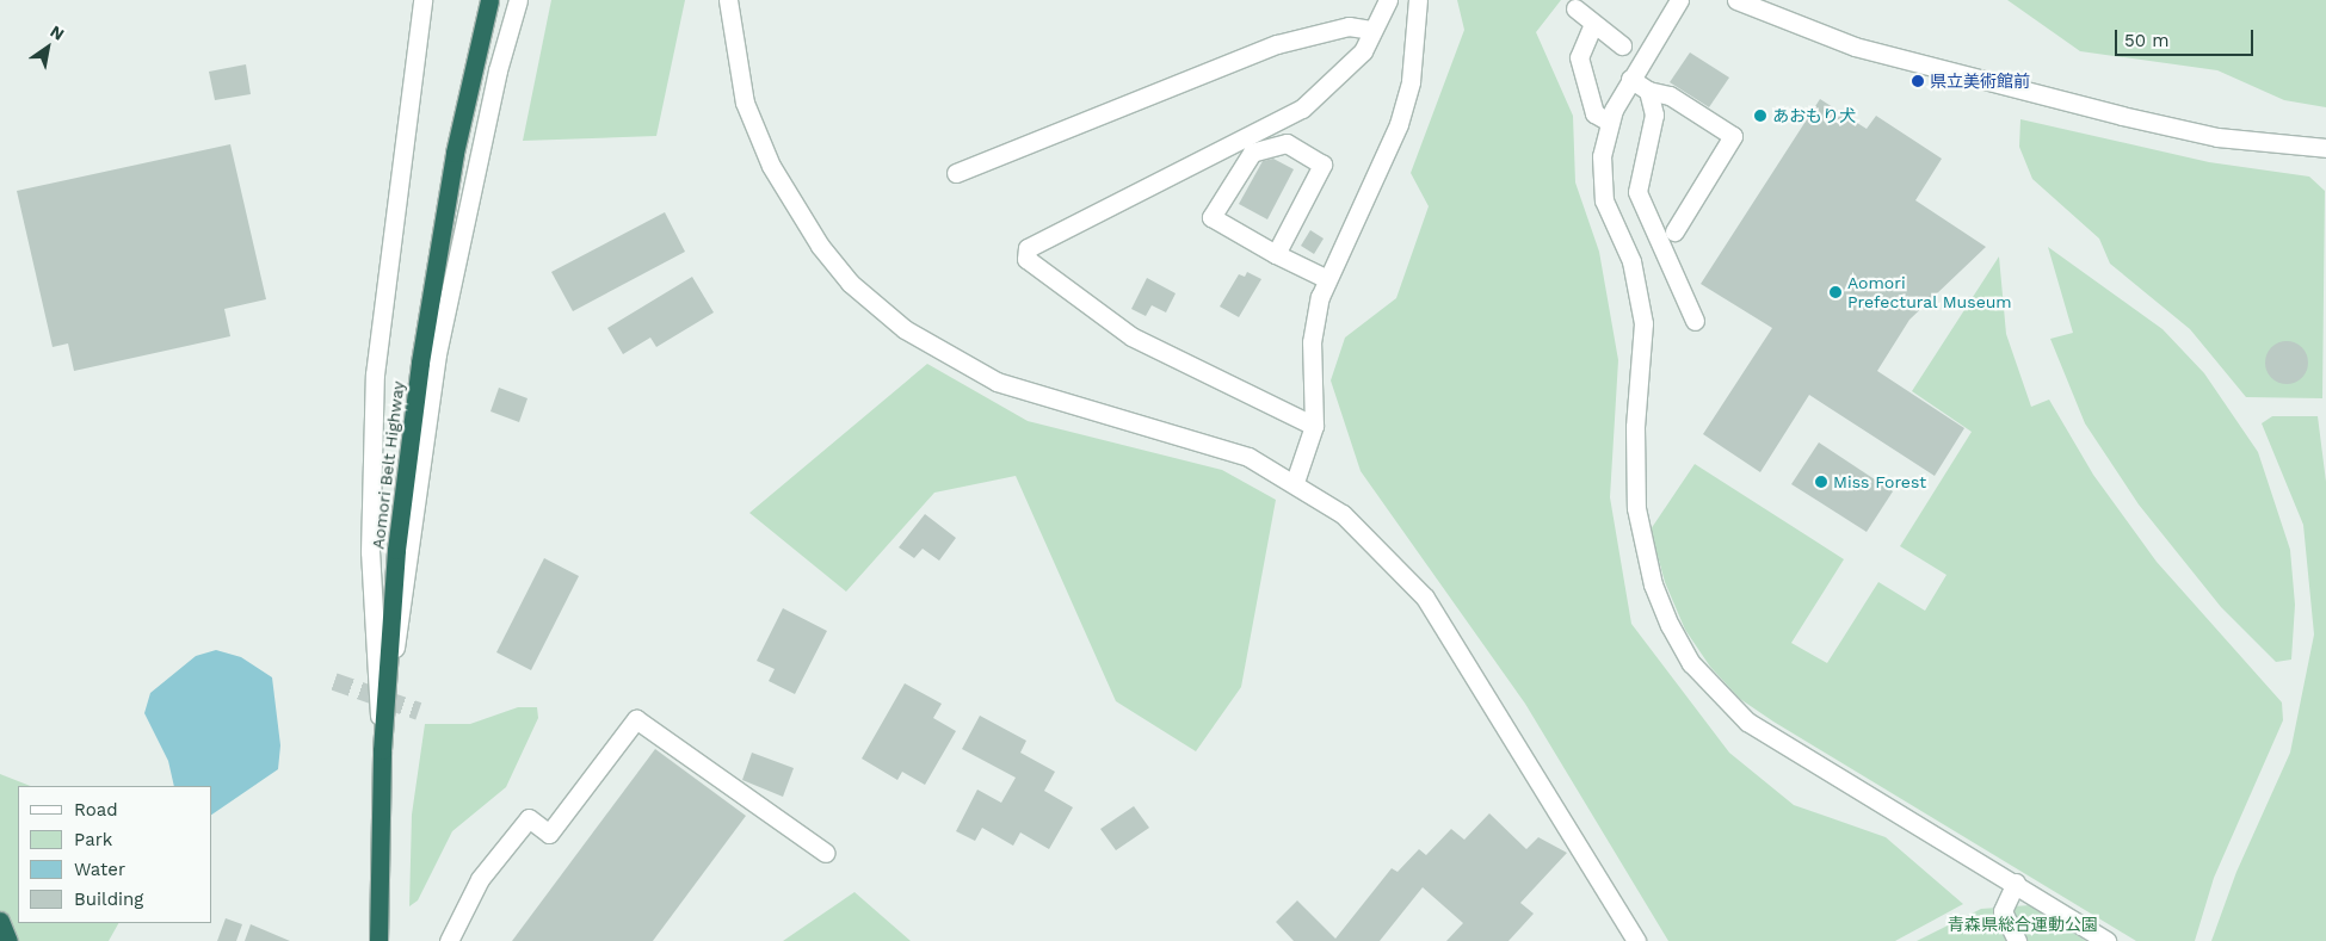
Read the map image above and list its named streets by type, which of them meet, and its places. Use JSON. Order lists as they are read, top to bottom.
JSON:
{
  "streets": {
    "highway": ["Aomori Belt Highway"]
  },
  "parks": ["青森県総合運動公園"],
  "places": [
    "県立美術館前",
    "あおもり犬",
    "Aomori Prefectural Museum",
    "Miss Forest"
  ],
  "legend": [
    "Road",
    "Park",
    "Water",
    "Building"
  ],
  "scale_bar": "50 m",
  "north": "top right"
}
